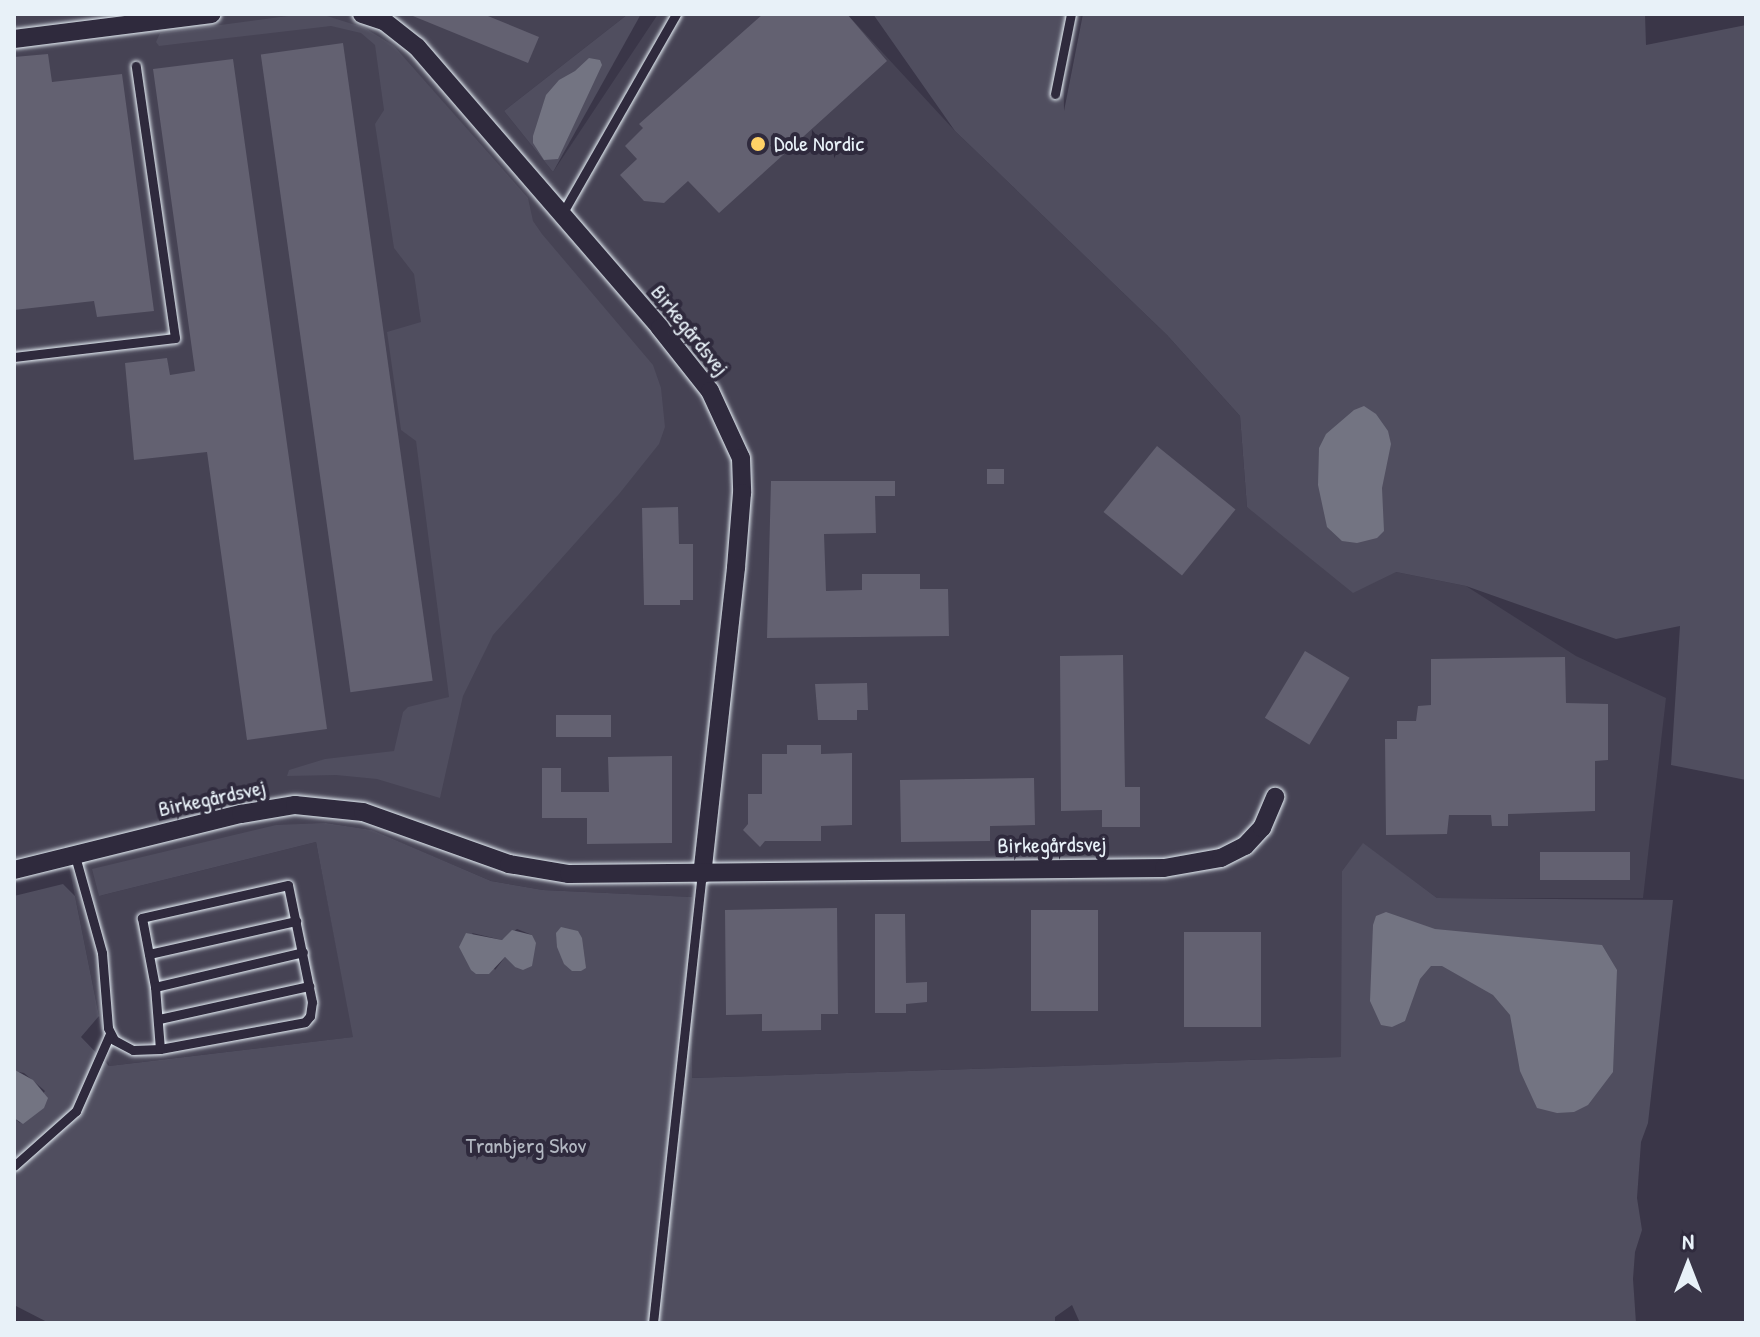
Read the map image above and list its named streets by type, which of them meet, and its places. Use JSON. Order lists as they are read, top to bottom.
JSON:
{
  "streets": {
    "street": ["Birkegårdsvej"]
  },
  "parks": ["Tranbjerg Skov"],
  "places": ["Dole Nordic"],
  "north": "top"
}
